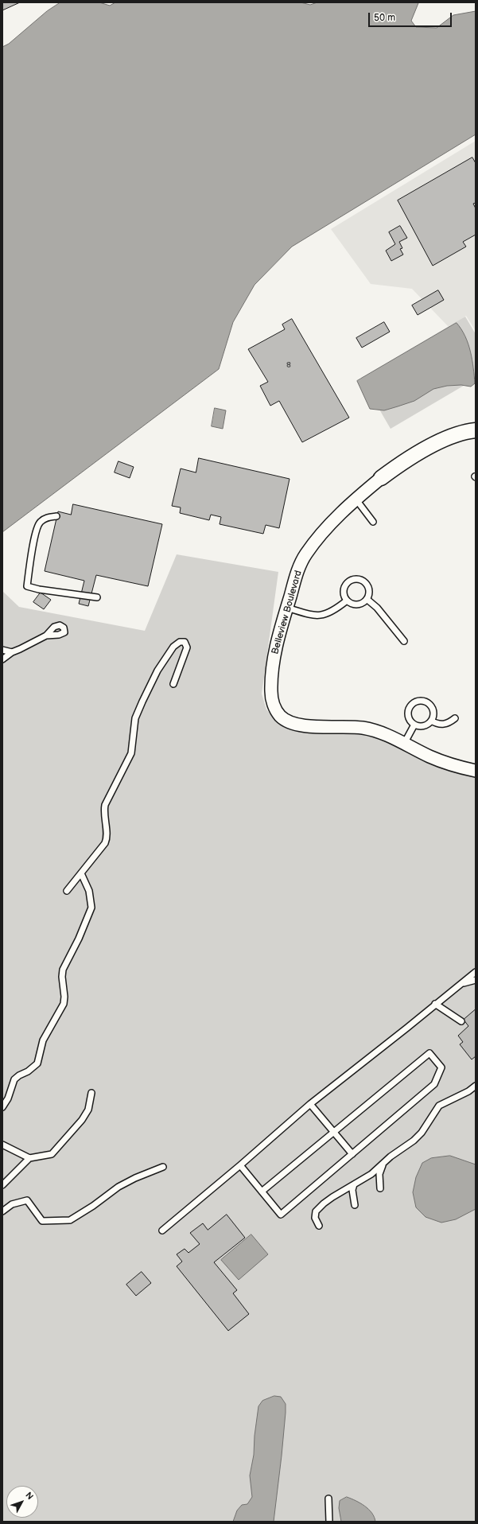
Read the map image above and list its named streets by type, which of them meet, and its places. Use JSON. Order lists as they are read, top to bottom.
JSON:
{
  "streets": {
    "street": ["Belleview Boulevard"]
  },
  "house_numbers": ["8"],
  "scale_bar": "50 m",
  "north": "top right"
}
